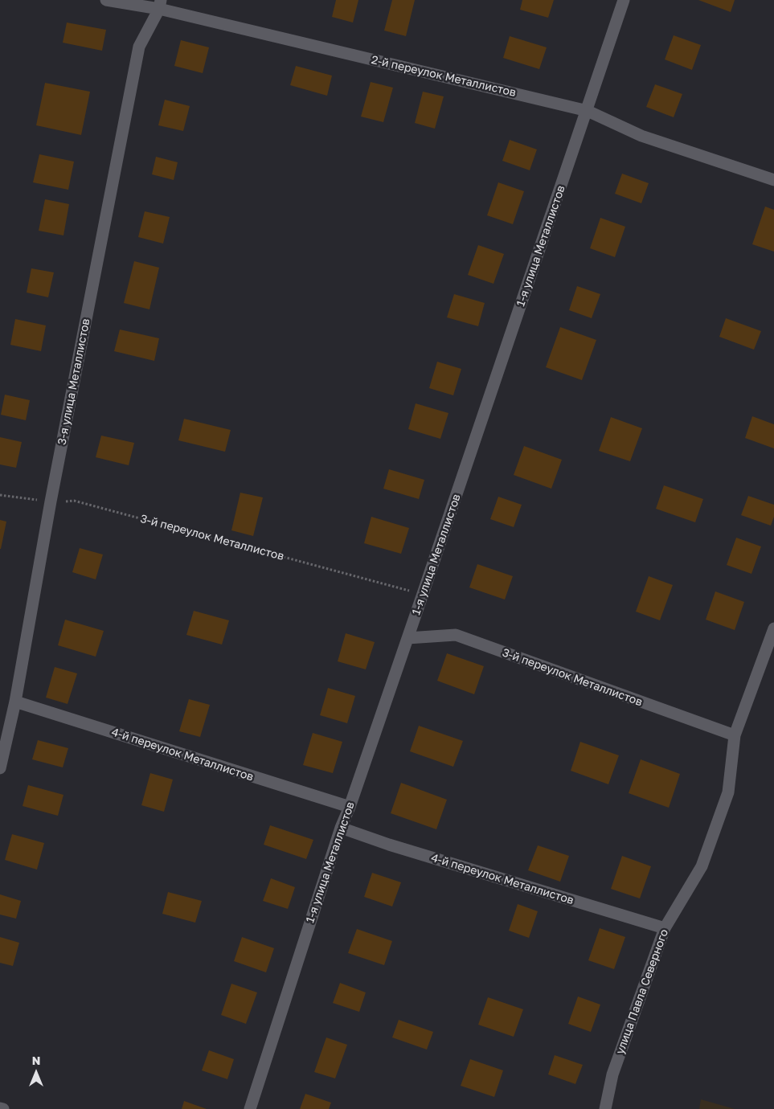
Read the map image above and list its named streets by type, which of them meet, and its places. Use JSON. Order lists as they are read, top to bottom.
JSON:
{
  "streets": {
    "street": [
      "2-й переулок Металлистов",
      "1-я улица Металлистов",
      "3-я улица Металлистов",
      "3-й переулок Металлистов",
      "4-й переулок Металлистов",
      "улица Павла Северного"
    ]
  },
  "crossings": [
    ["2-й переулок Металлистов", "1-я улица Металлистов"],
    ["2-й переулок Металлистов", "3-я улица Металлистов"],
    ["1-я улица Металлистов", "3-й переулок Металлистов"],
    ["1-я улица Металлистов", "4-й переулок Металлистов"],
    ["3-я улица Металлистов", "3-й переулок Металлистов"],
    ["3-я улица Металлистов", "4-й переулок Металлистов"],
    ["3-й переулок Металлистов", "улица Павла Северного"],
    ["4-й переулок Металлистов", "улица Павла Северного"]
  ],
  "north": "top"
}
